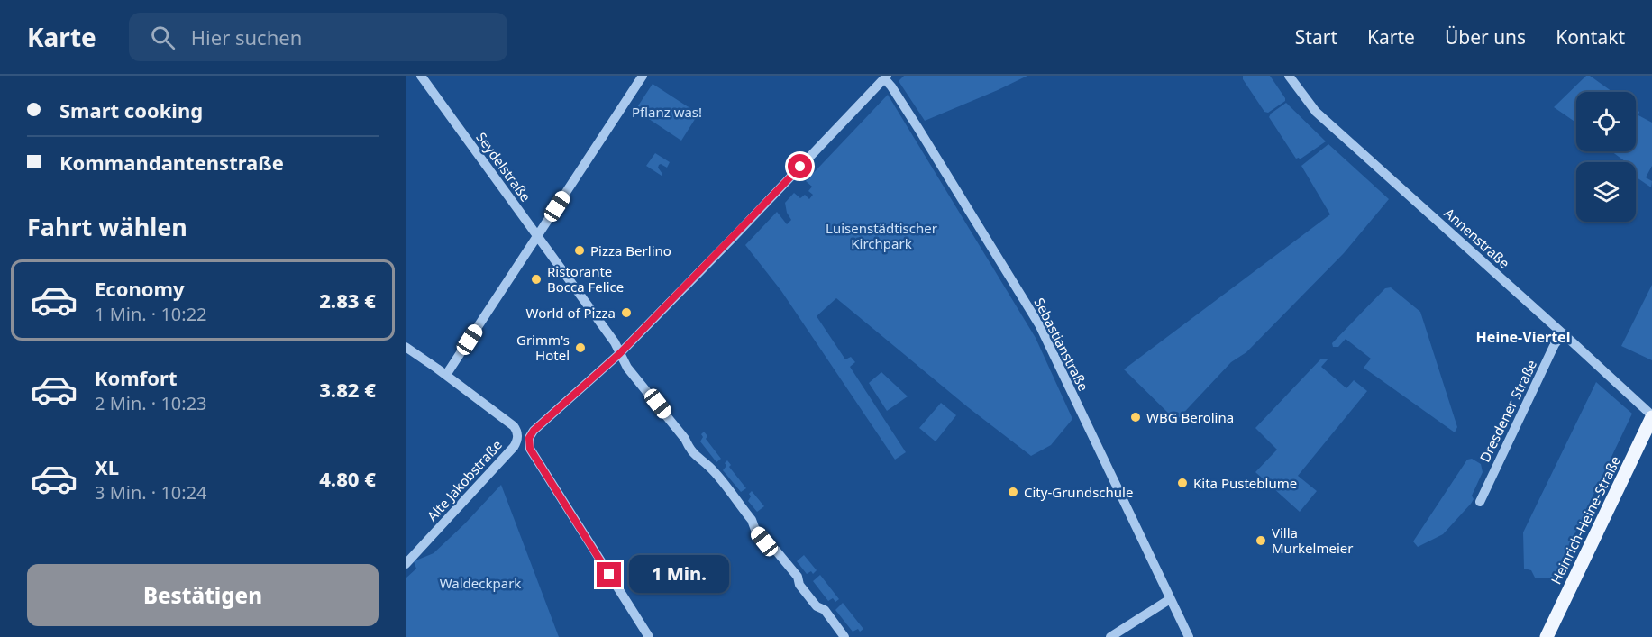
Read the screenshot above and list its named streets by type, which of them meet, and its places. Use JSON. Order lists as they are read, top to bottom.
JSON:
{
  "streets": {
    "main road": ["Heinrich-Heine-Straße"],
    "street": [
      "Seydelstraße",
      "Annenstraße",
      "Sebastianstraße",
      "Dresdener Straße",
      "Alte Jakobstraße"
    ]
  },
  "crossings": [
    ["Annenstraße", "Dresdener Straße"],
    ["Annenstraße", "Heinrich-Heine-Straße"]
  ],
  "districts": ["Heine-Viertel"],
  "parks": ["Pflanz was!", "Luisenstädtischer Kirchpark", "Waldeckpark"],
  "places": [
    "Pizza Berlino",
    "Ristorante Bocca Felice",
    "World of Pizza",
    "Grimm's Hotel",
    "WBG Berolina",
    "Kita Pusteblume",
    "City-Grundschule",
    "Villa Murkelmeier"
  ],
  "page": {
    "header": "Karte",
    "search": "Hier suchen",
    "nav": [
      "Start",
      "Karte",
      "Über uns",
      "Kontakt"
    ],
    "banner": ["Smart cooking", "Kommandantenstraße"],
    "heading": "Fahrt wählen",
    "list": [
      {
        "name": "Economy",
        "note": "1 Min. · 10:22",
        "value": "2.83 €"
      },
      {
        "name": "Komfort",
        "note": "2 Min. · 10:23",
        "value": "3.82 €"
      },
      {
        "name": "XL",
        "note": "3 Min. · 10:24",
        "value": "4.80 €"
      }
    ],
    "buttons": "Bestätigen",
    "bubble": "1 Min."
  }
}
